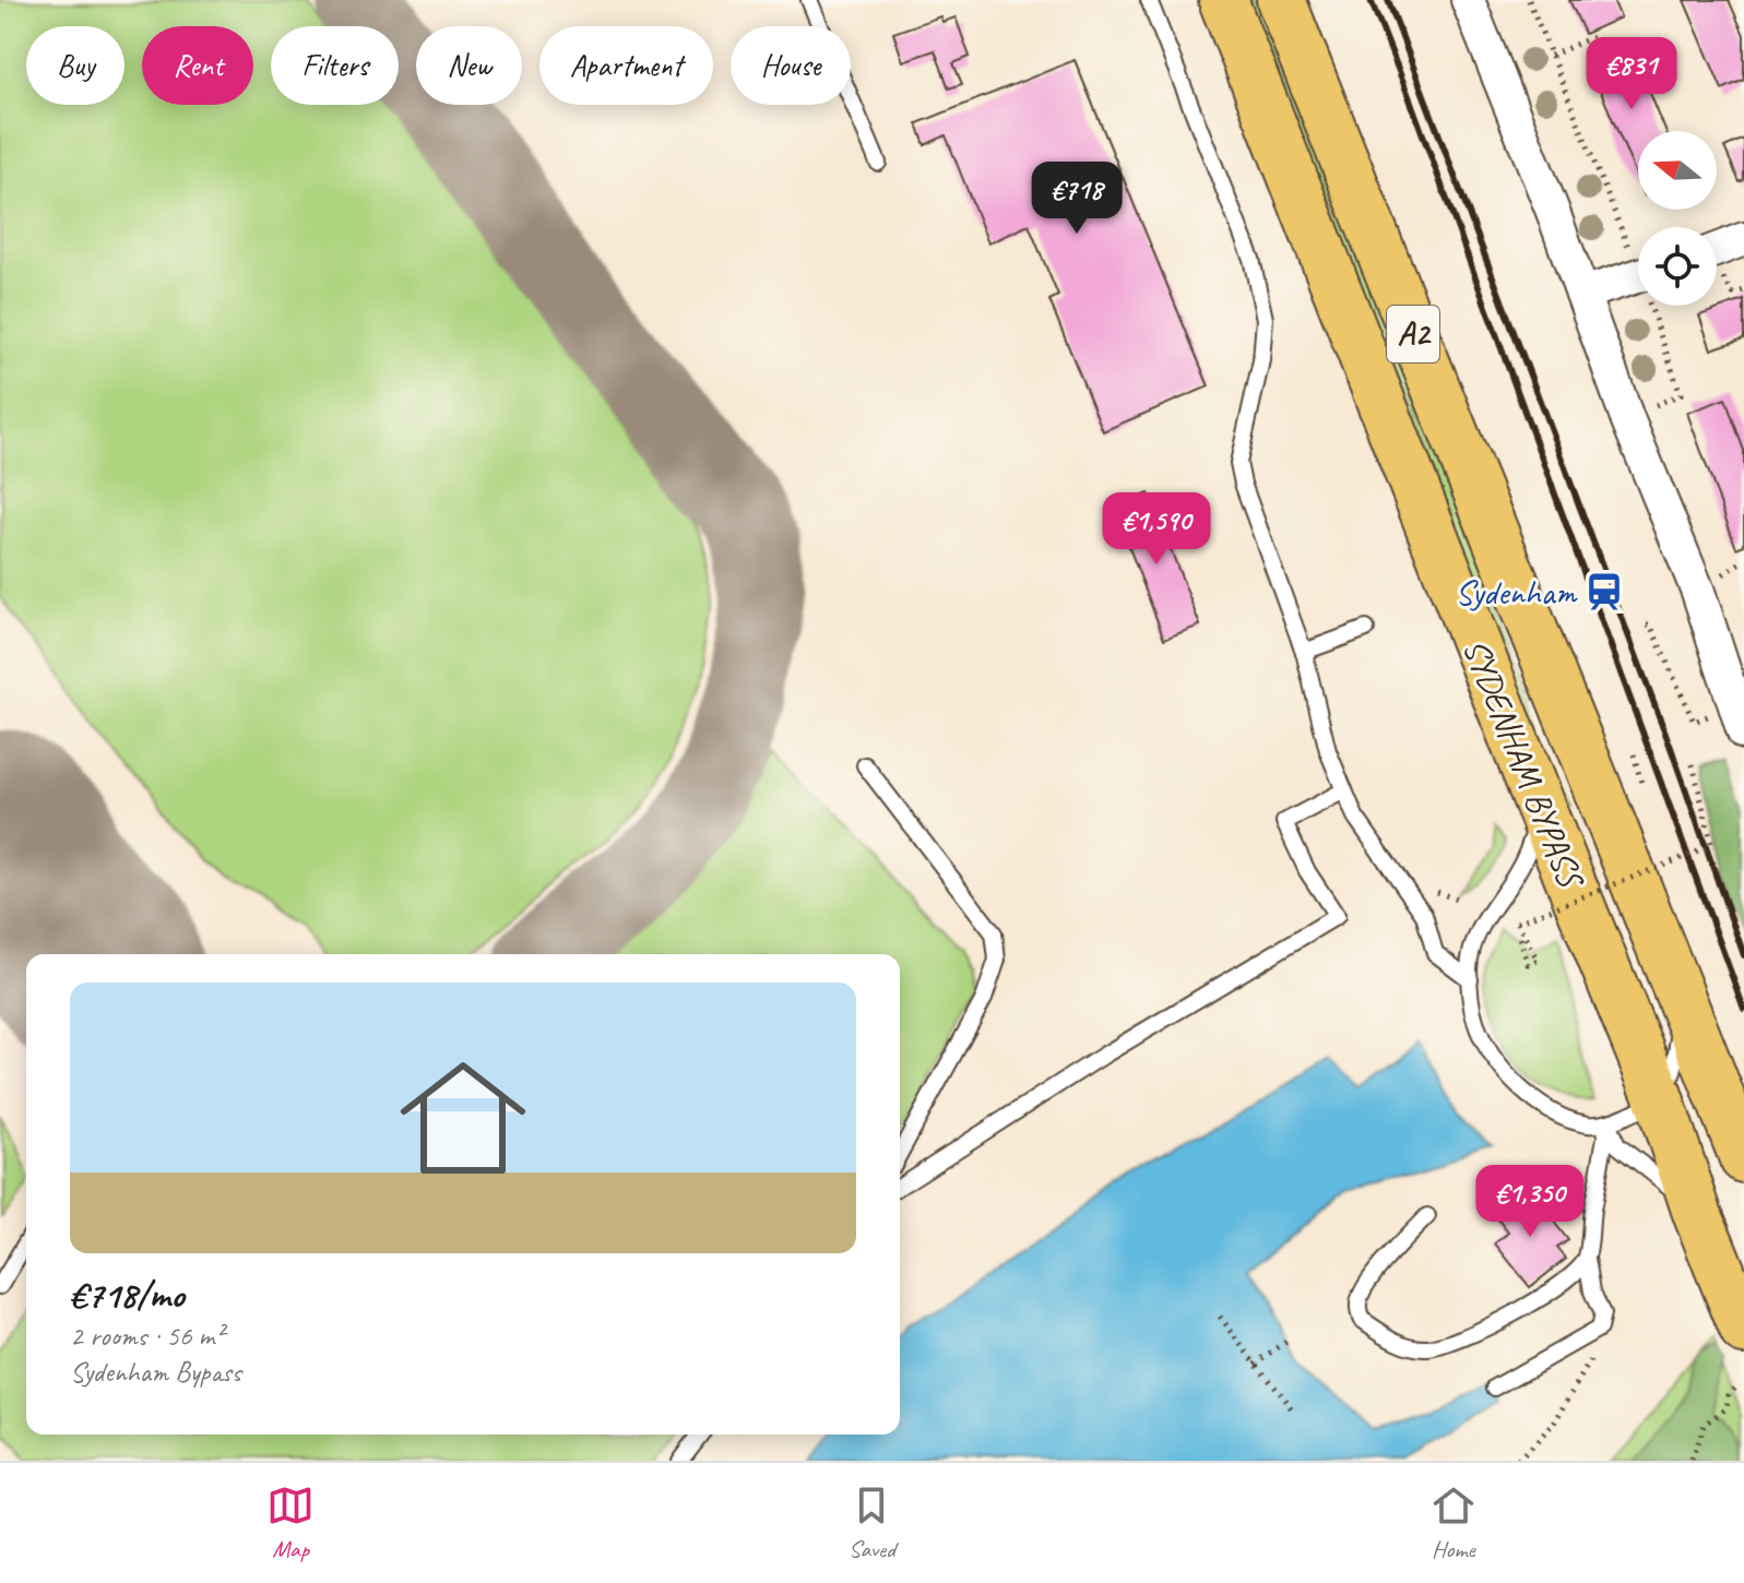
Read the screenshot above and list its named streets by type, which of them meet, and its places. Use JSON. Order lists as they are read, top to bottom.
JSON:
{
  "streets": {
    "highway": ["A2", "SYDENHAM BYPASS"]
  },
  "places": {
    "station": ["Sydenham"]
  },
  "north": "left",
  "page": {
    "chip": [
      "Buy",
      "Rent",
      "Filters",
      "New",
      "Apartment",
      "House"
    ],
    "price": [
      "€831",
      "€718",
      "€1,590",
      "€1,350"
    ],
    "list": [
      {
        "name": "€718/mo",
        "note": "2 rooms · 56 m² · Sydenham Bypass"
      }
    ],
    "tabs": ["Map", "Saved", "Home"]
  }
}
